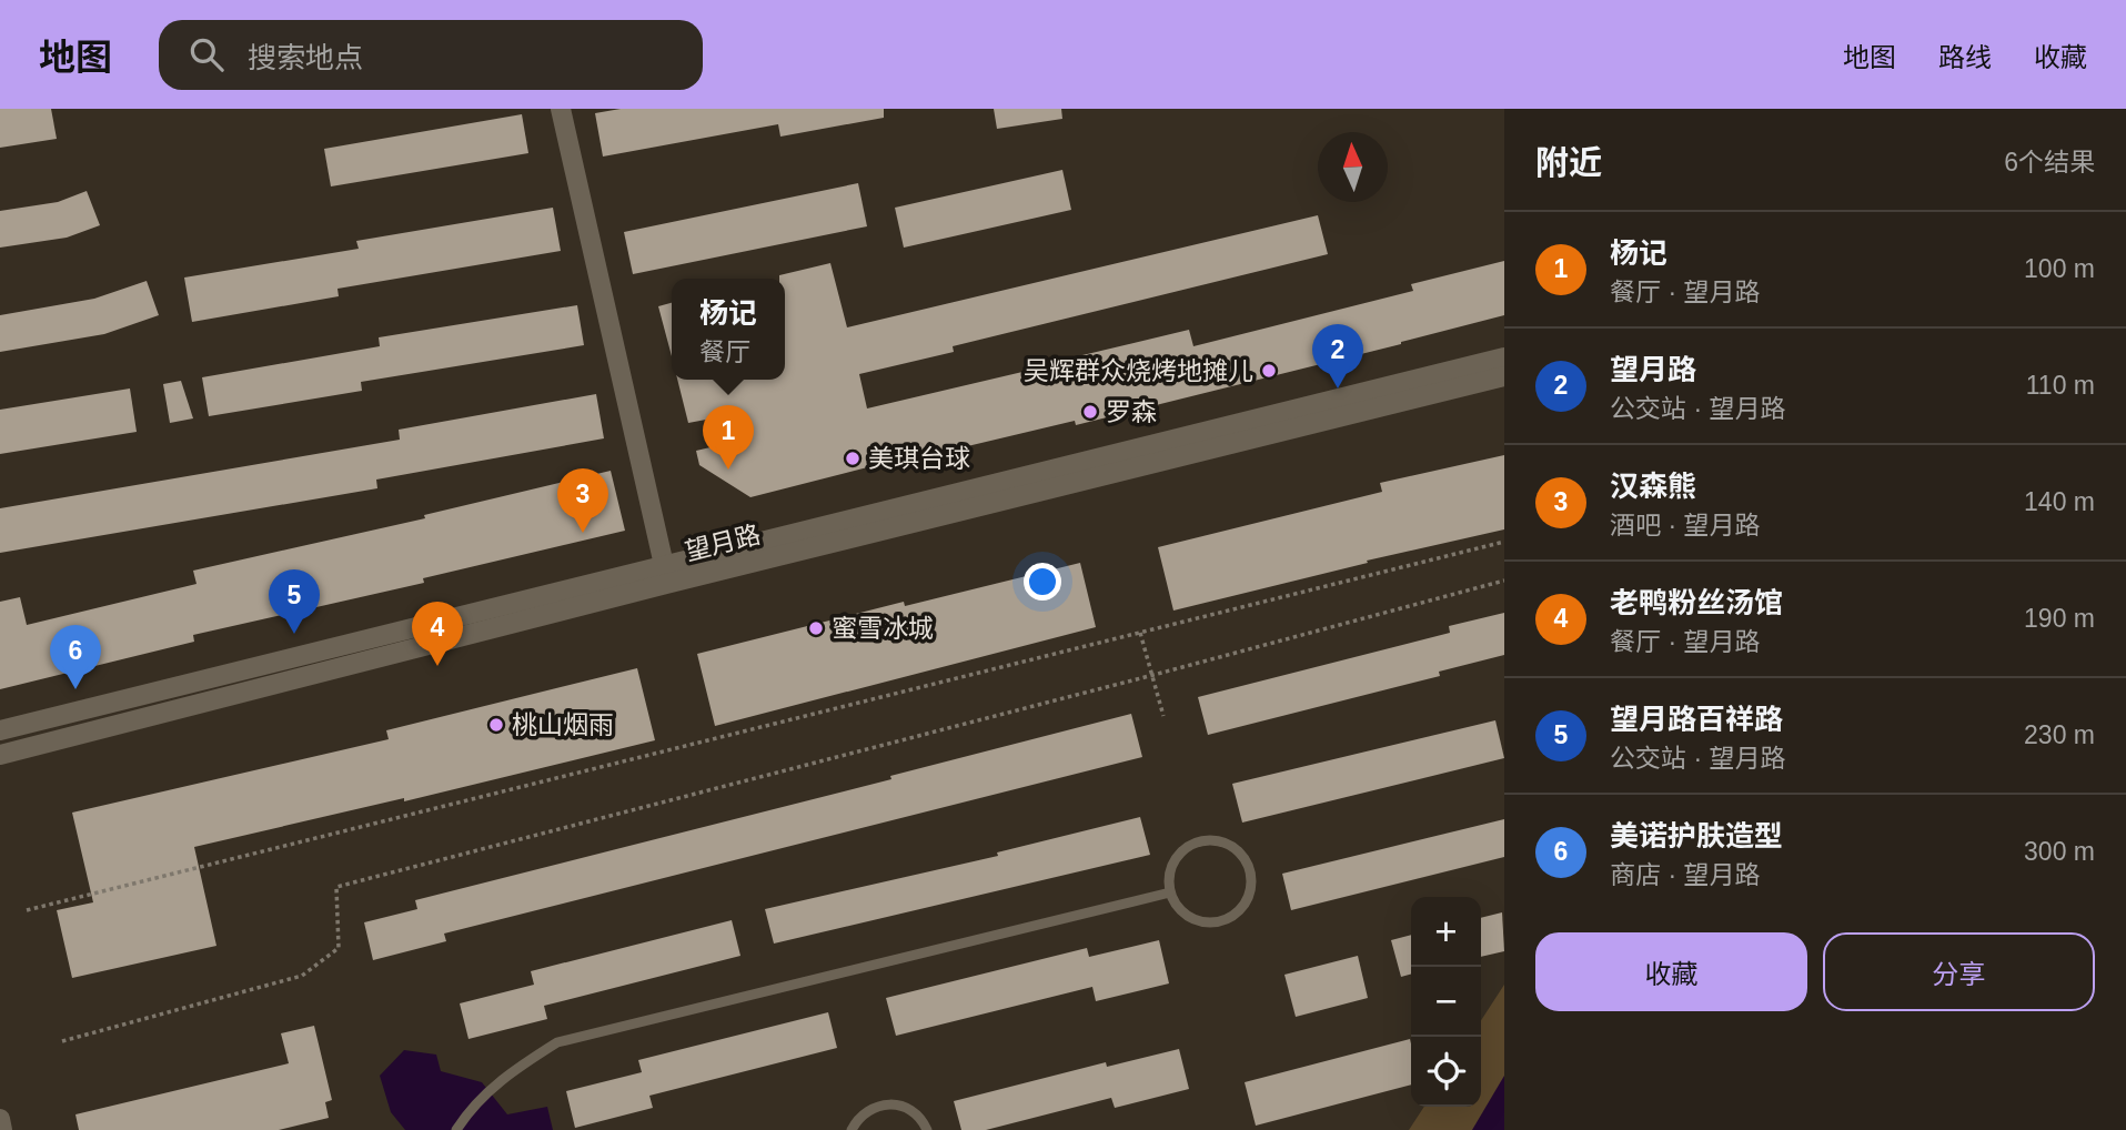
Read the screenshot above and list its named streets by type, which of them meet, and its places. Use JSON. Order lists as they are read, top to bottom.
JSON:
{
  "streets": {
    "street": ["望月路"]
  },
  "places": [
    "吴辉群众烧烤地摊儿",
    "罗森",
    "美琪台球",
    "蜜雪冰城",
    "桃山烟雨"
  ],
  "north": "top",
  "page": {
    "header": "地图",
    "search": "搜索地点",
    "nav": ["地图", "路线", "收藏"],
    "heading": ["附近", "6个结果"],
    "list": [
      {
        "mark": "1",
        "name": "杨记",
        "note": "餐厅 · 望月路",
        "value": "100 m"
      },
      {
        "mark": "2",
        "name": "望月路",
        "note": "公交站 · 望月路",
        "value": "110 m"
      },
      {
        "mark": "3",
        "name": "汉森熊",
        "note": "酒吧 · 望月路",
        "value": "140 m"
      },
      {
        "mark": "4",
        "name": "老鸭粉丝汤馆",
        "note": "餐厅 · 望月路",
        "value": "190 m"
      },
      {
        "mark": "5",
        "name": "望月路百祥路",
        "note": "公交站 · 望月路",
        "value": "230 m"
      },
      {
        "mark": "6",
        "name": "美诺护肤造型",
        "note": "商店 · 望月路",
        "value": "300 m"
      }
    ],
    "popup": ["杨记", "餐厅"],
    "pins": [
      "2",
      "1",
      "3",
      "5",
      "4",
      "6"
    ],
    "map_buttons": ["+", "−"],
    "buttons": ["收藏", "分享"]
  }
}
